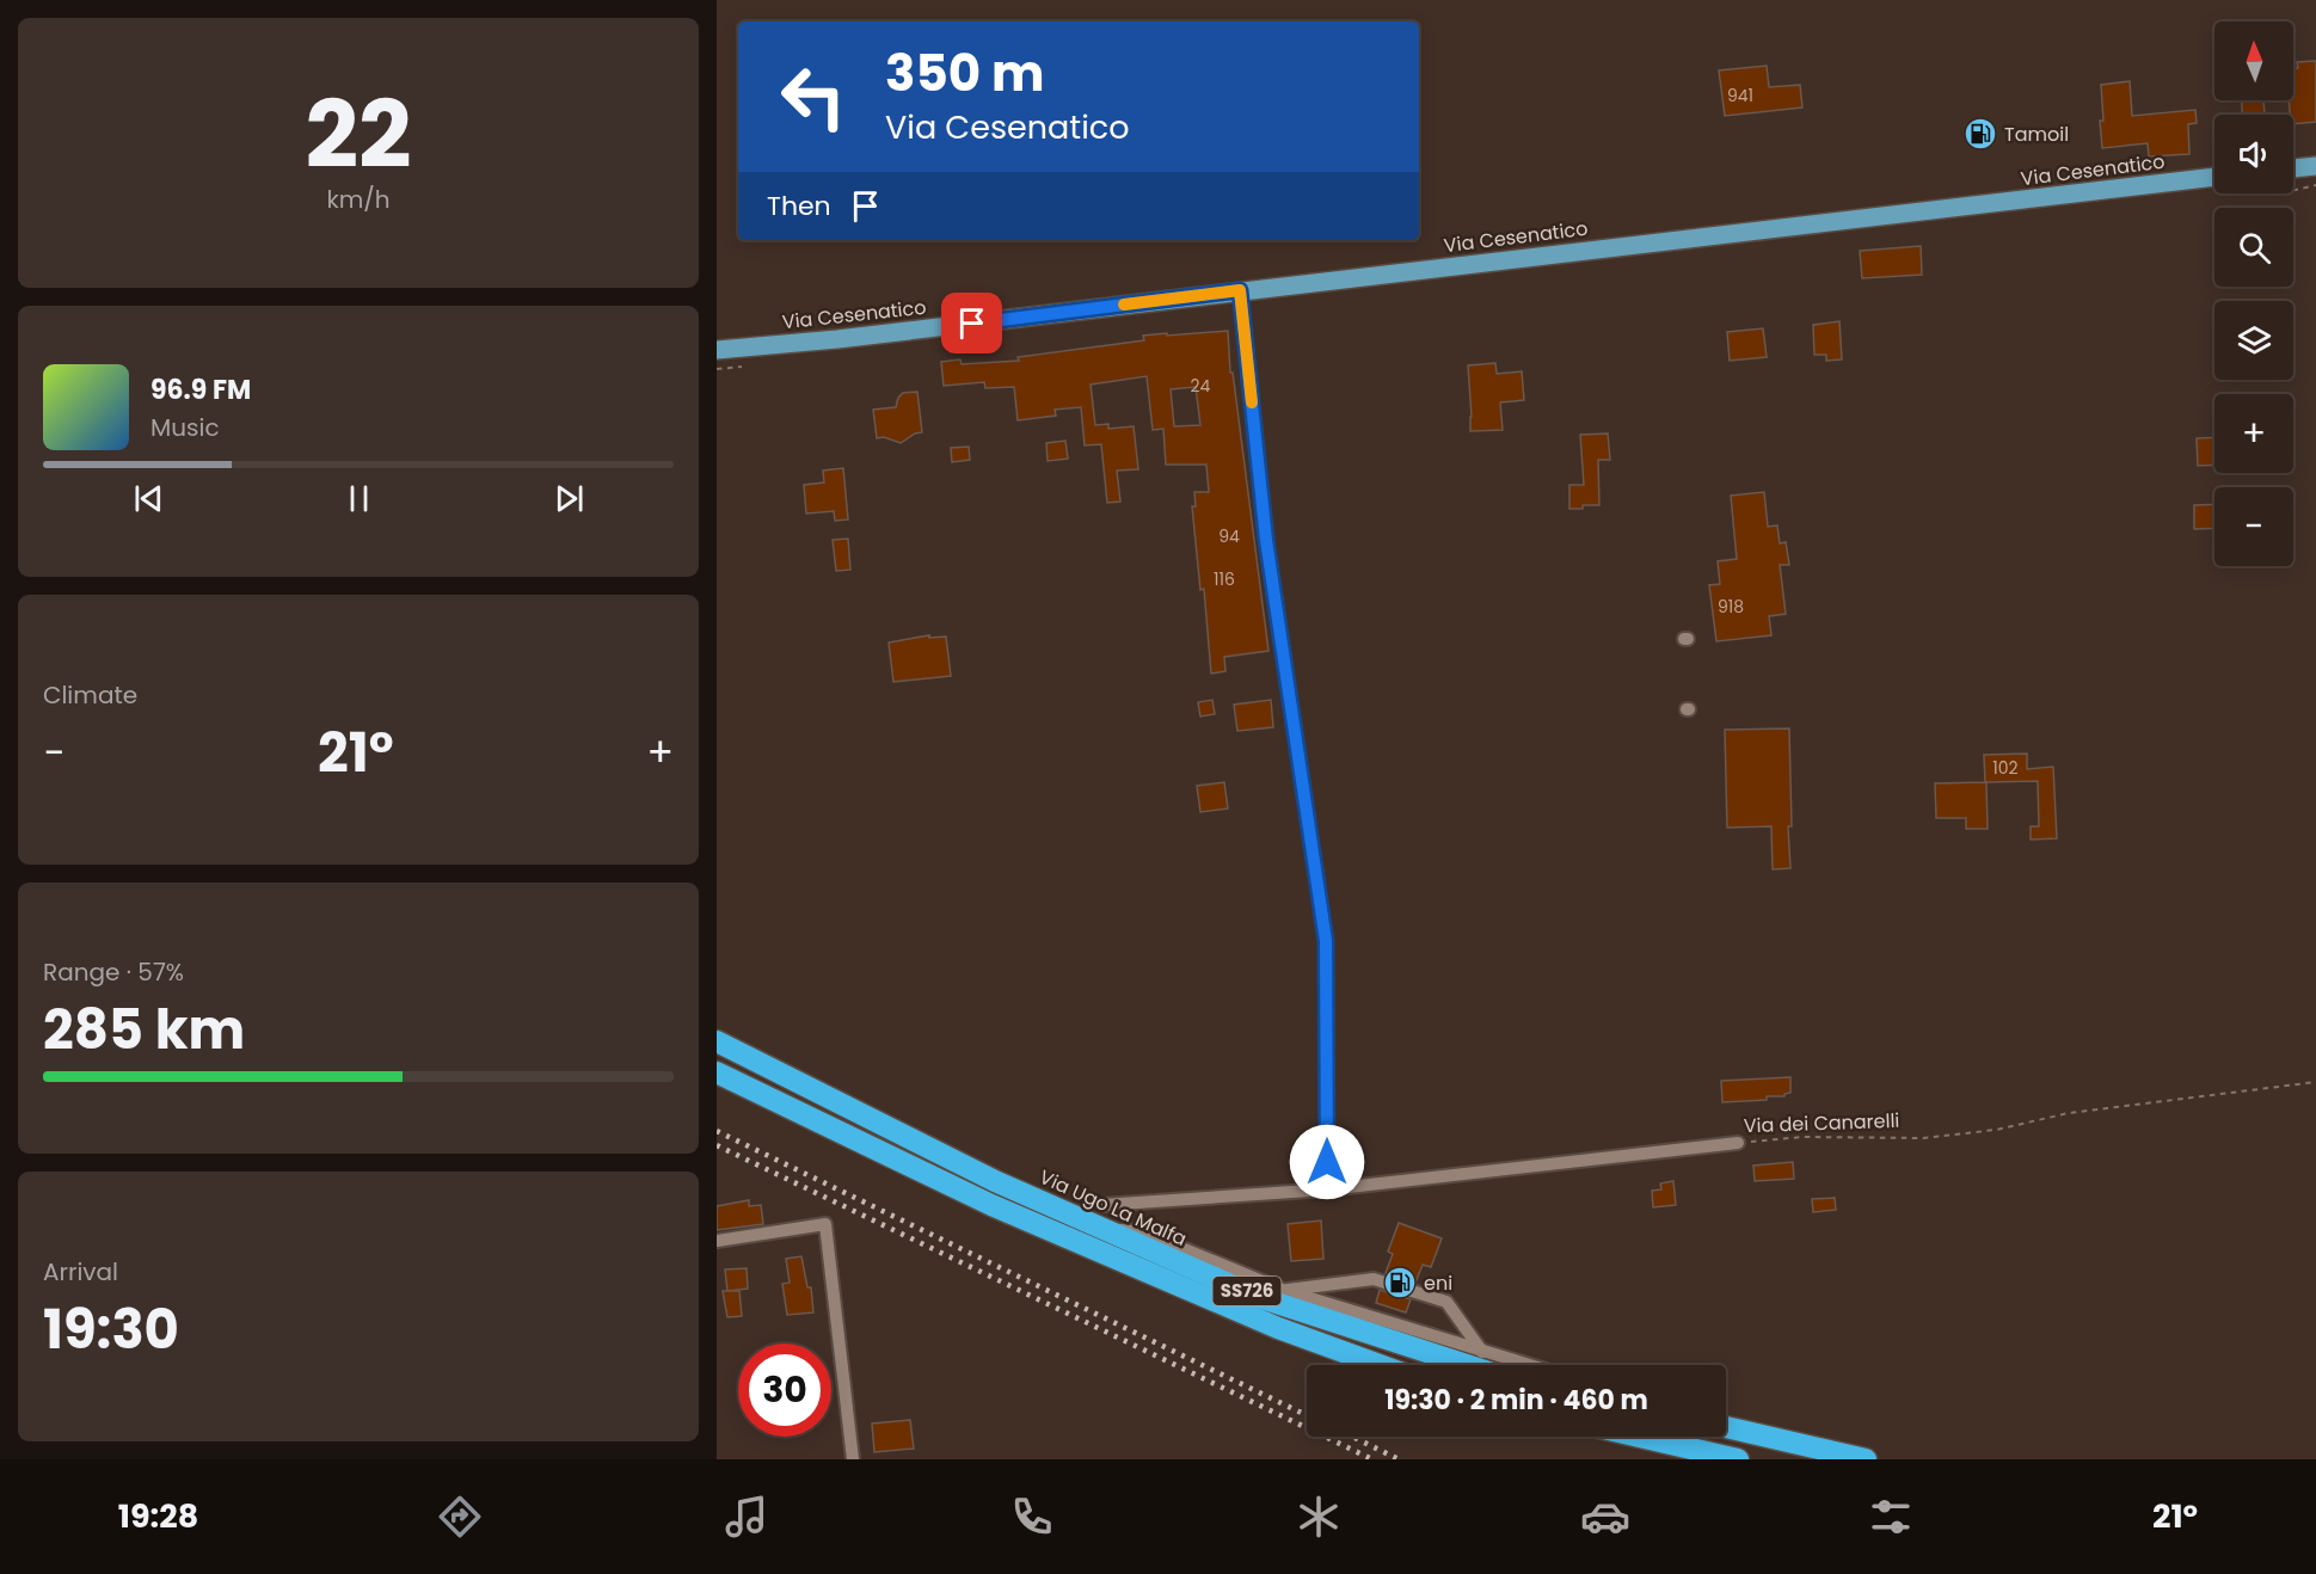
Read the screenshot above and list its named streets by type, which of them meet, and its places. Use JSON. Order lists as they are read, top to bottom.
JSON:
{
  "streets": {
    "highway": ["Via Ugo La Malfa", "SS726"],
    "main road": ["Via Cesenatico"],
    "street": ["Via dei Canarelli"]
  },
  "places": {
    "fuel station": ["Tamoil", "eni"]
  },
  "house_numbers": [
    "941",
    "24",
    "94",
    "116",
    "918",
    "102"
  ],
  "north": "top",
  "page": {
    "tile": [
      ["22", "km/h"],
      "Climate",
      ["Range · 57%", "285 km"],
      ["Arrival", "19:30"]
    ],
    "map_buttons": ["+", "−"],
    "turn": ["350 m", "Via Cesenatico"],
    "then": "Then",
    "song": ["96.9 FM", "Music"],
    "heat": ["−", "21°", "+"],
    "limit": "30",
    "trip": "19:30 · 2 min · 460 m",
    "tabs": ["19:28", "21°"]
  }
}
